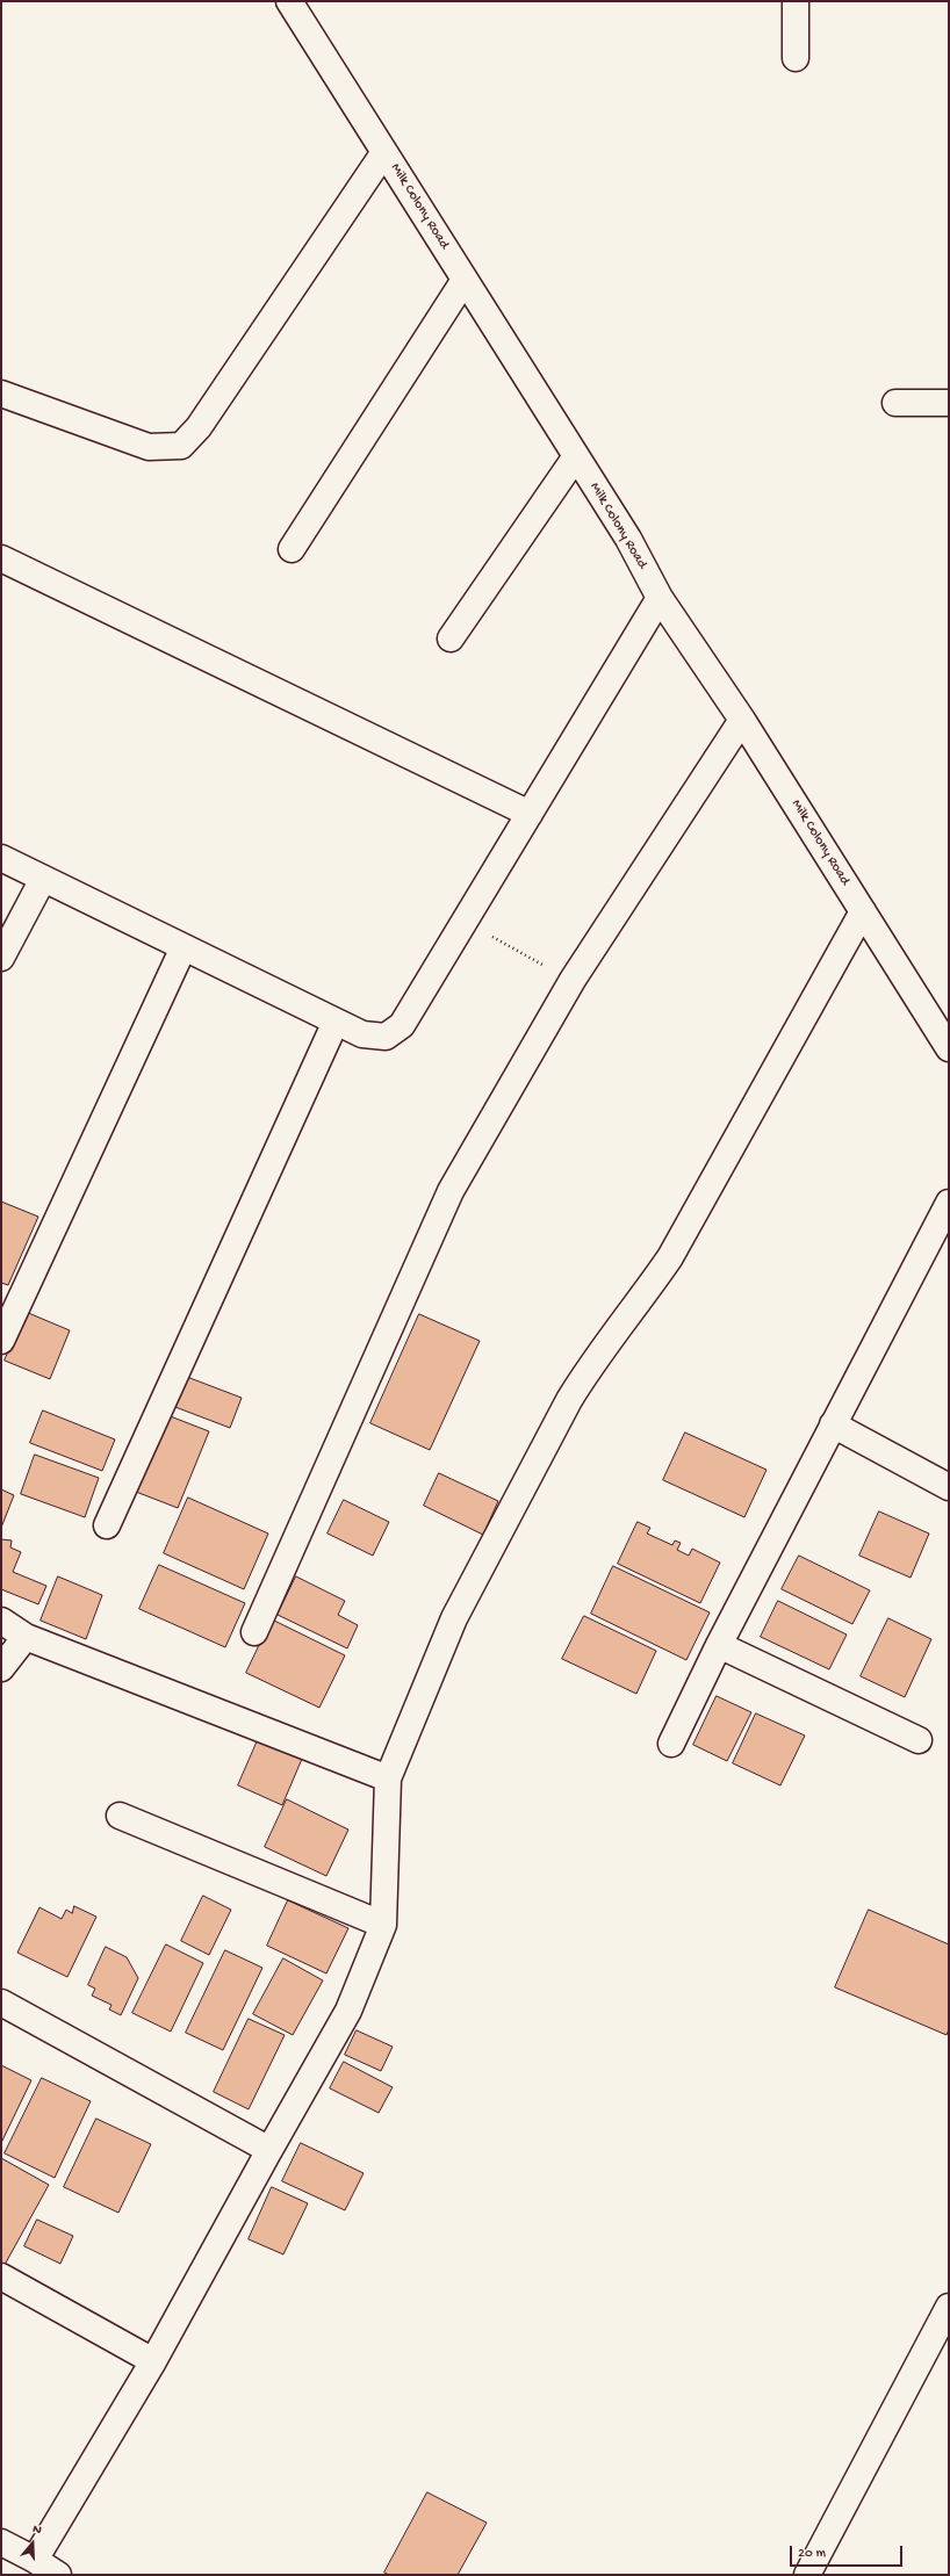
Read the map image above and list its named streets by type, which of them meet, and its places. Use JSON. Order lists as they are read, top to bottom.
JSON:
{
  "streets": {
    "street": ["Milk Colony Road"]
  },
  "scale_bar": "20 m",
  "north": "top"
}
